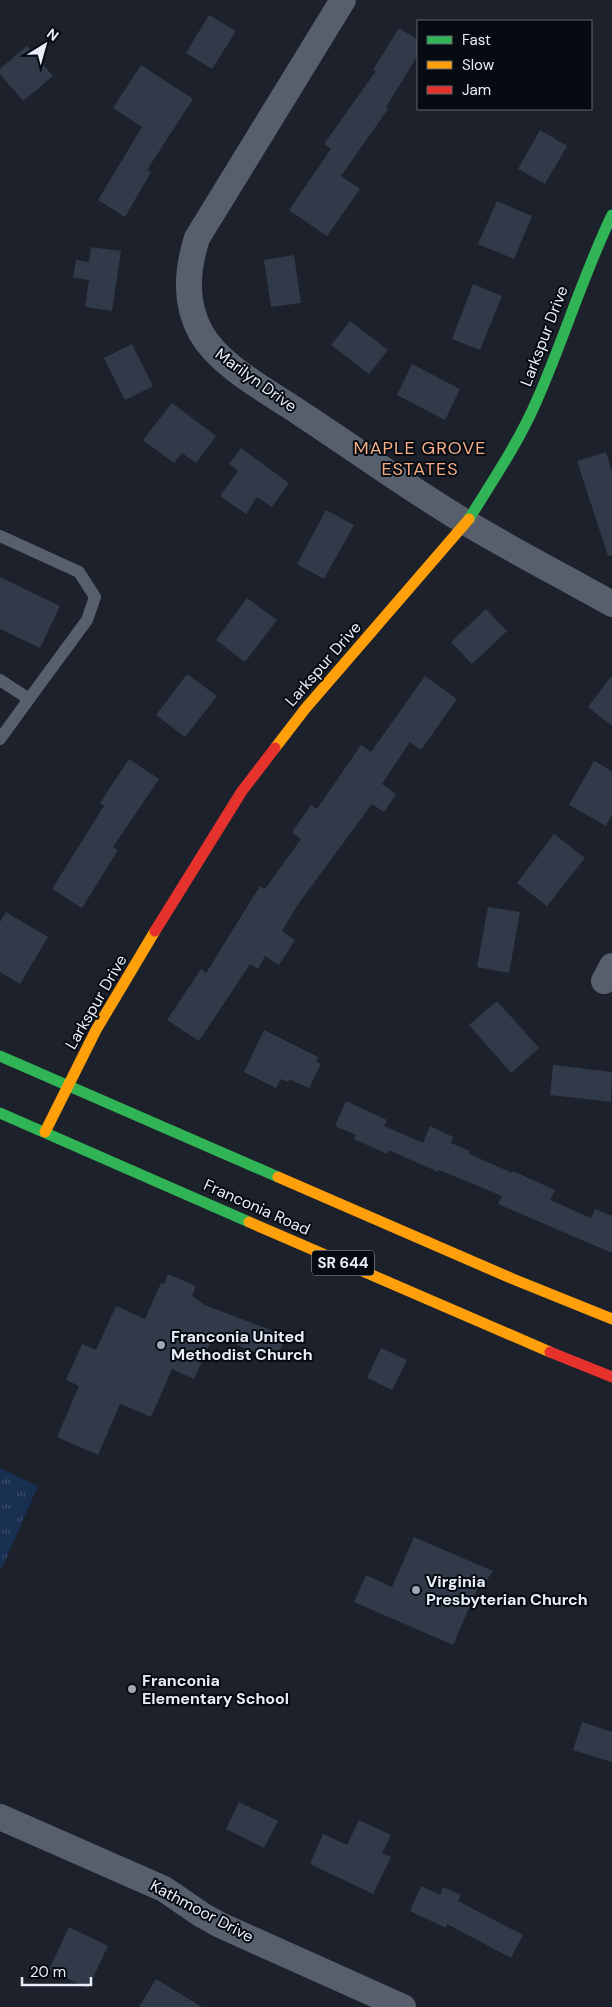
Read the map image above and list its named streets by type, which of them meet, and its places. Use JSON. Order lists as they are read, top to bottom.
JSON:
{
  "streets": {
    "main road": ["Larkspur Drive", "Franconia Road", "SR 644"],
    "street": ["Marilyn Drive", "Kathmoor Drive"]
  },
  "crossings": [
    ["Larkspur Drive", "Marilyn Drive"],
    ["Larkspur Drive", "Franconia Road"]
  ],
  "districts": ["MAPLE GROVE ESTATES"],
  "places": ["Franconia United Methodist Church", "Virginia Presbyterian Church", "Franconia Elementary School"],
  "legend": ["Fast", "Slow", "Jam"],
  "scale_bar": "20 m",
  "north": "top right"
}
